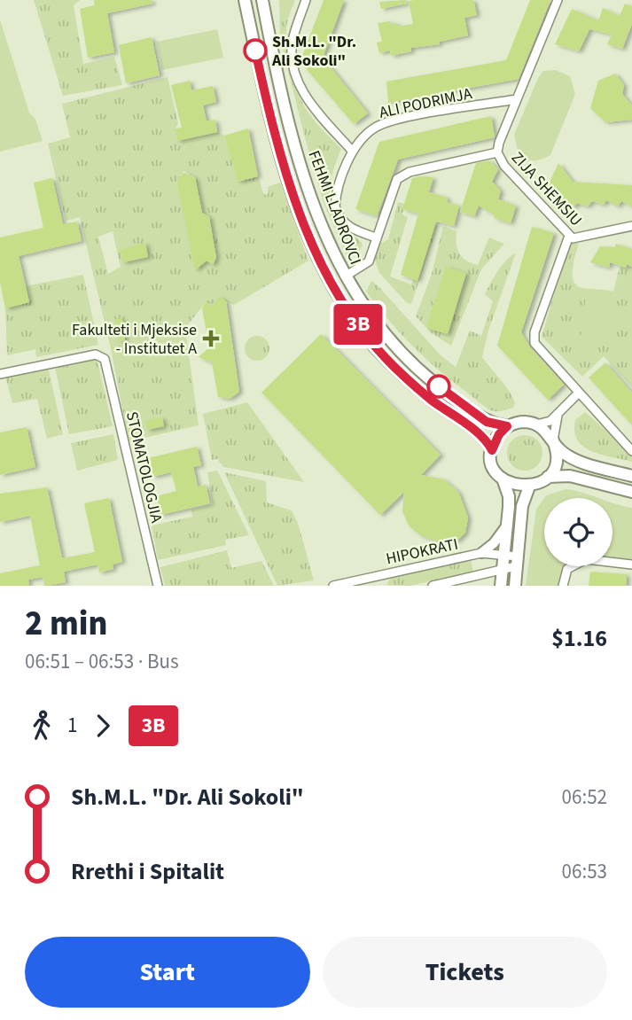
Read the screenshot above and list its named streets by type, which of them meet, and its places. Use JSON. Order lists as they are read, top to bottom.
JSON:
{
  "streets": {
    "main road": ["FEHMI LLADROVCI"],
    "street": [
      "ALI PODRIMJA",
      "ZIJA SHEMSIU",
      "STOMATOLOGJIA",
      "HIPOKRATI"
    ]
  },
  "crossings": [
    ["ALI PODRIMJA", "ZIJA SHEMSIU"]
  ],
  "places": {
    "other": ["Sh.M.L. \"Dr. Ali Sokoli\""],
    "health": ["Fakulteti i Mjeksise - Institutet A"]
  },
  "lines": ["bus line 3B"],
  "page": {
    "on_map": "3B",
    "heading": ["2 min", "06:51 – 06:53 · Bus", "$1.16"],
    "legs": ["1", "3B"],
    "list": [
      {
        "name": "Sh.M.L. \"Dr. Ali Sokoli\"",
        "value": "06:52"
      },
      {
        "name": "Rrethi i Spitalit",
        "value": "06:53"
      }
    ],
    "buttons": ["Start", "Tickets"]
  }
}
